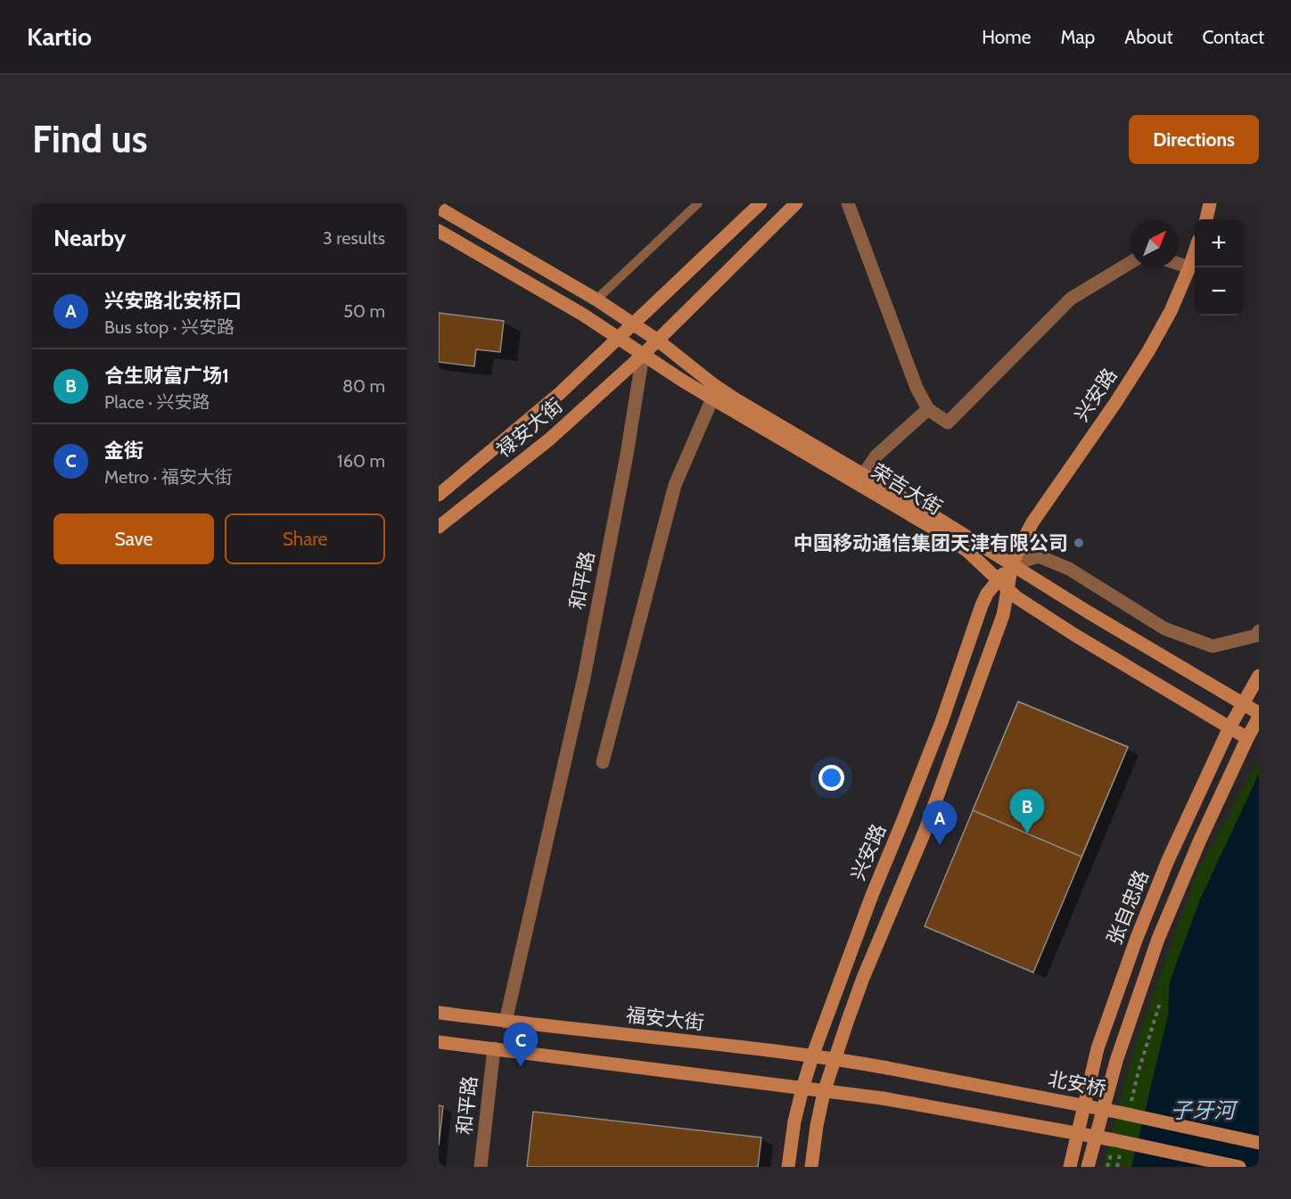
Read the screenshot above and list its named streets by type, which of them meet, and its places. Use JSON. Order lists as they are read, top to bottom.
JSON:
{
  "streets": {
    "street": [
      "兴安路",
      "禄安大街",
      "荣吉大街",
      "和平路",
      "张自忠路",
      "福安大街",
      "北安桥"
    ]
  },
  "crossings": [
    ["兴安路", "荣吉大街"],
    ["兴安路", "福安大街"],
    ["禄安大街", "荣吉大街"],
    ["禄安大街", "和平路"],
    ["荣吉大街", "和平路"],
    ["荣吉大街", "张自忠路"],
    ["和平路", "福安大街"],
    ["福安大街", "北安桥"]
  ],
  "water": ["子牙河"],
  "places": ["中国移动通信集团天津有限公司"],
  "north": "top right",
  "page": {
    "header": "Kartio",
    "nav": [
      "Home",
      "Map",
      "About",
      "Contact"
    ],
    "buttons": [
      "Directions",
      ["Save", "Share"]
    ],
    "title": "Find us",
    "heading": ["Nearby", "3 results"],
    "map_buttons": ["+", "−"],
    "list": [
      {
        "mark": "A",
        "name": "兴安路北安桥口",
        "note": "Bus stop · 兴安路",
        "value": "50 m"
      },
      {
        "mark": "B",
        "name": "合生财富广场1",
        "note": "Place · 兴安路",
        "value": "80 m"
      },
      {
        "mark": "C",
        "name": "金街",
        "note": "Metro · 福安大街",
        "value": "160 m"
      }
    ],
    "pins": ["B", "A", "C"]
  }
}
